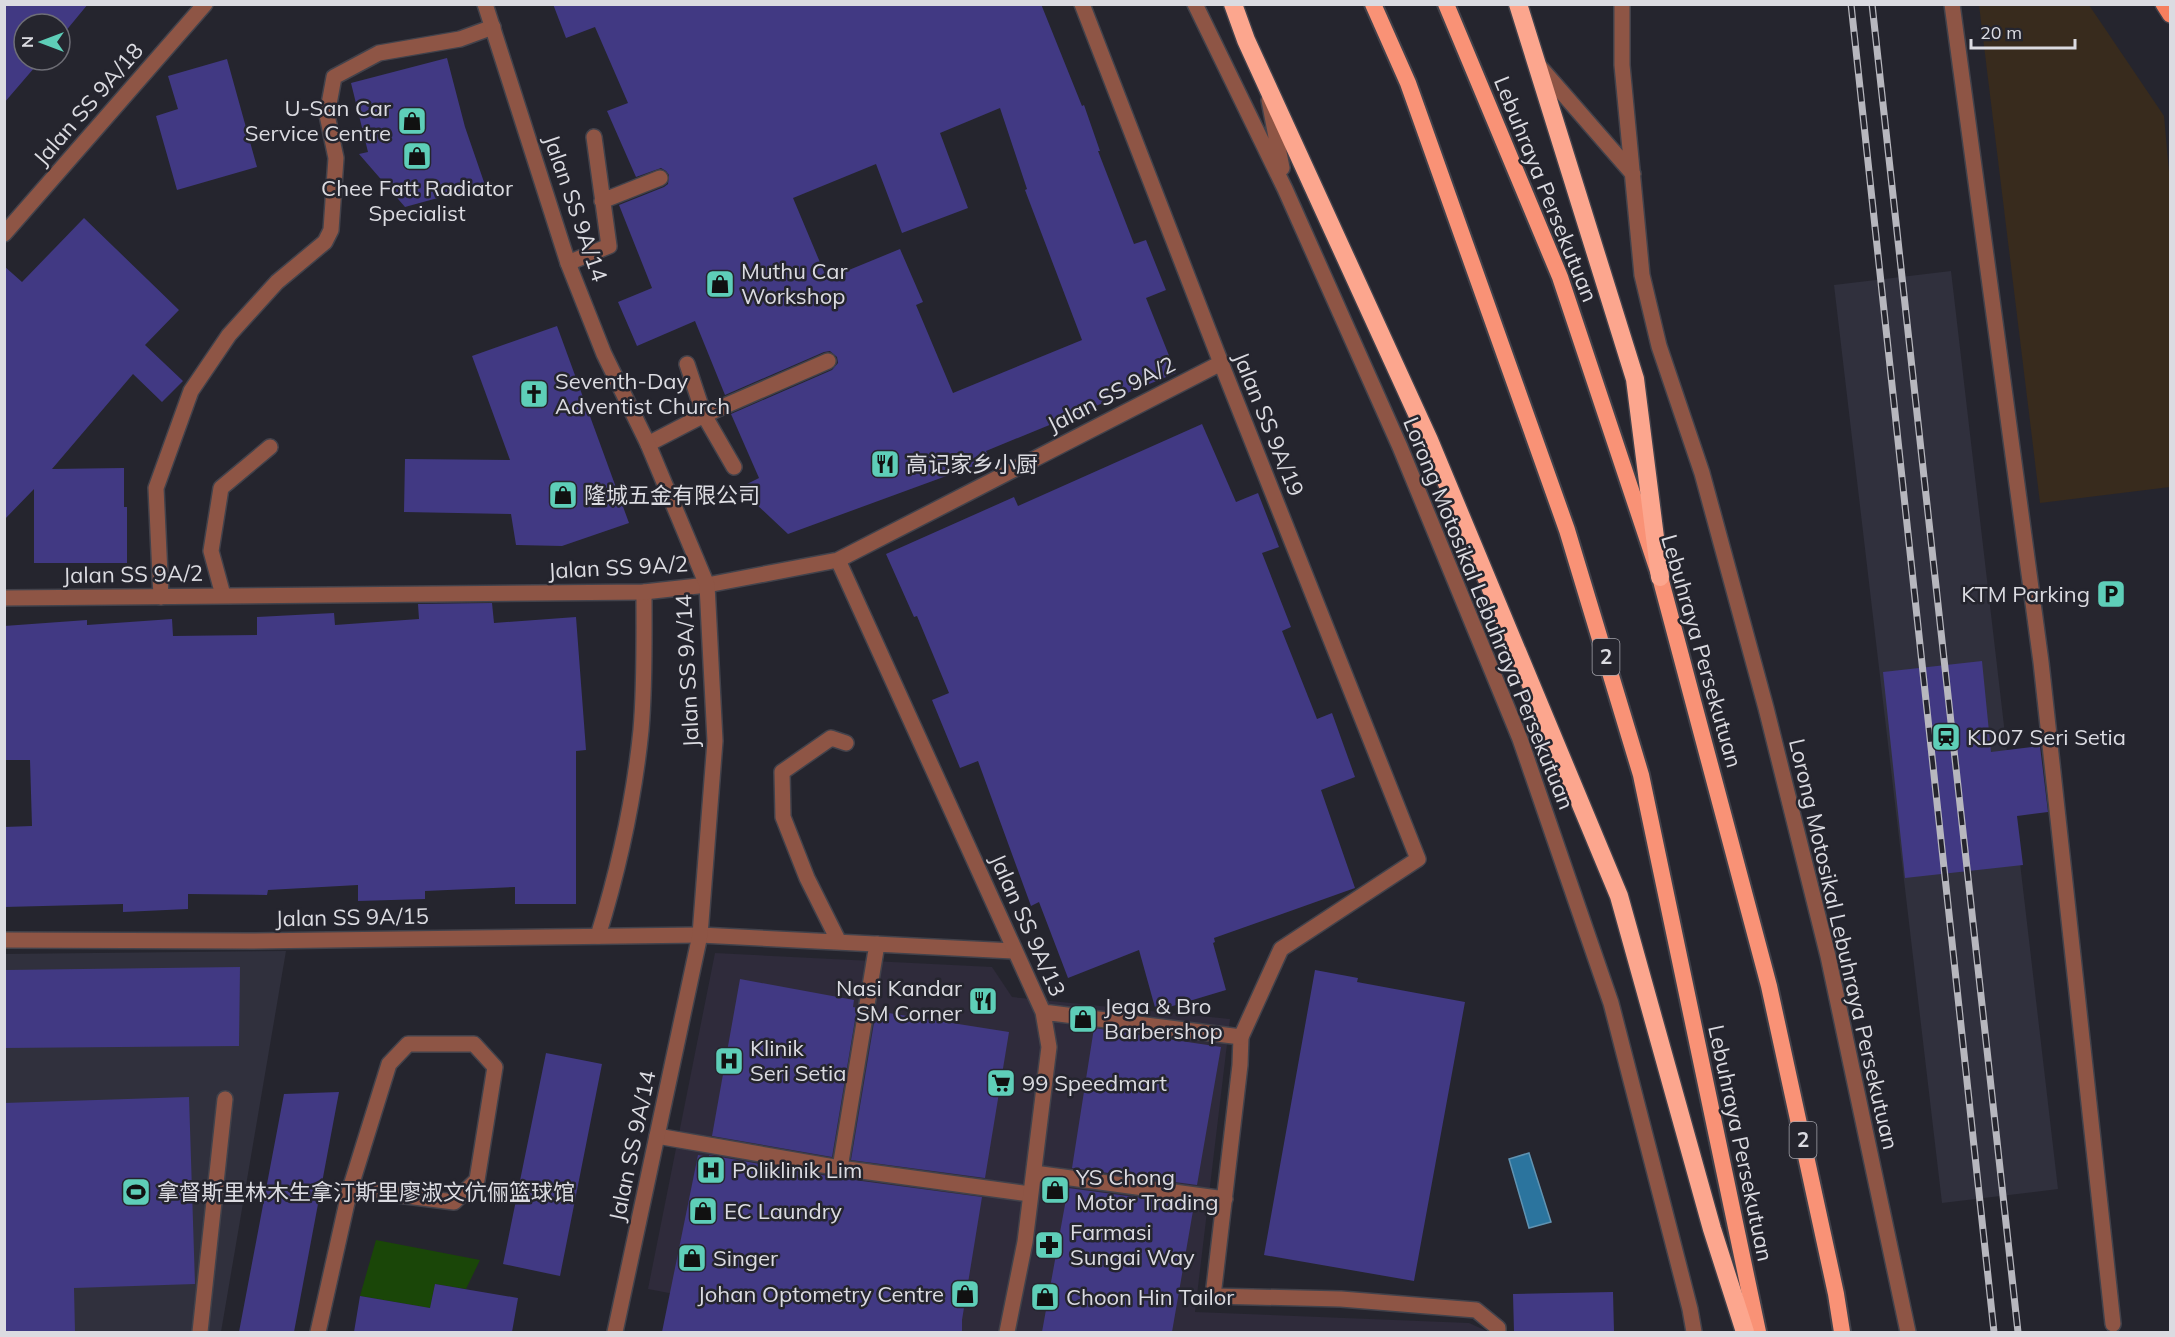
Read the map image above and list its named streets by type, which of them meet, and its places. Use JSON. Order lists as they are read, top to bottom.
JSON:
{
  "streets": {
    "highway": ["Lebuhraya Persekutuan", "2"],
    "street": [
      "Jalan SS 9A/18",
      "Jalan SS 9A/14",
      "Jalan SS 9A/2",
      "Jalan SS 9A/19",
      "Lorong Motosikal Lebuhraya Persekutuan",
      "Jalan SS 9A/15",
      "Jalan SS 9A/13"
    ]
  },
  "crossings": [
    ["Jalan SS 9A/14", "Jalan SS 9A/2"],
    ["Jalan SS 9A/14", "Jalan SS 9A/15"],
    ["Jalan SS 9A/2", "Jalan SS 9A/19"],
    ["Jalan SS 9A/2", "Jalan SS 9A/13"],
    ["Jalan SS 9A/15", "Jalan SS 9A/13"]
  ],
  "places": {
    "shop": [
      "U-San Car Service Centre",
      "Chee Fatt Radiator Specialist",
      "Muthu Car Workshop",
      "隆城五金有限公司",
      "Jega & Bro Barbershop",
      "YS Chong Motor Trading",
      "EC Laundry",
      "Singer",
      "Johan Optometry Centre",
      "Choon Hin Tailor"
    ],
    "church": ["Seventh-Day Adventist Church"],
    "restaurant": ["高记家乡小厨", "Nasi Kandar SM Corner"],
    "parking": ["KTM Parking"],
    "station": ["KD07 Seri Setia"],
    "hospital": ["Klinik Seri Setia", "Poliklinik Lim"],
    "supermarket": ["99 Speedmart"],
    "sports": ["拿督斯里林木生拿汀斯里廖淑文伉俪篮球馆"],
    "pharmacy": ["Farmasi Sungai Way"]
  },
  "scale_bar": "20 m",
  "north": "left"
}
